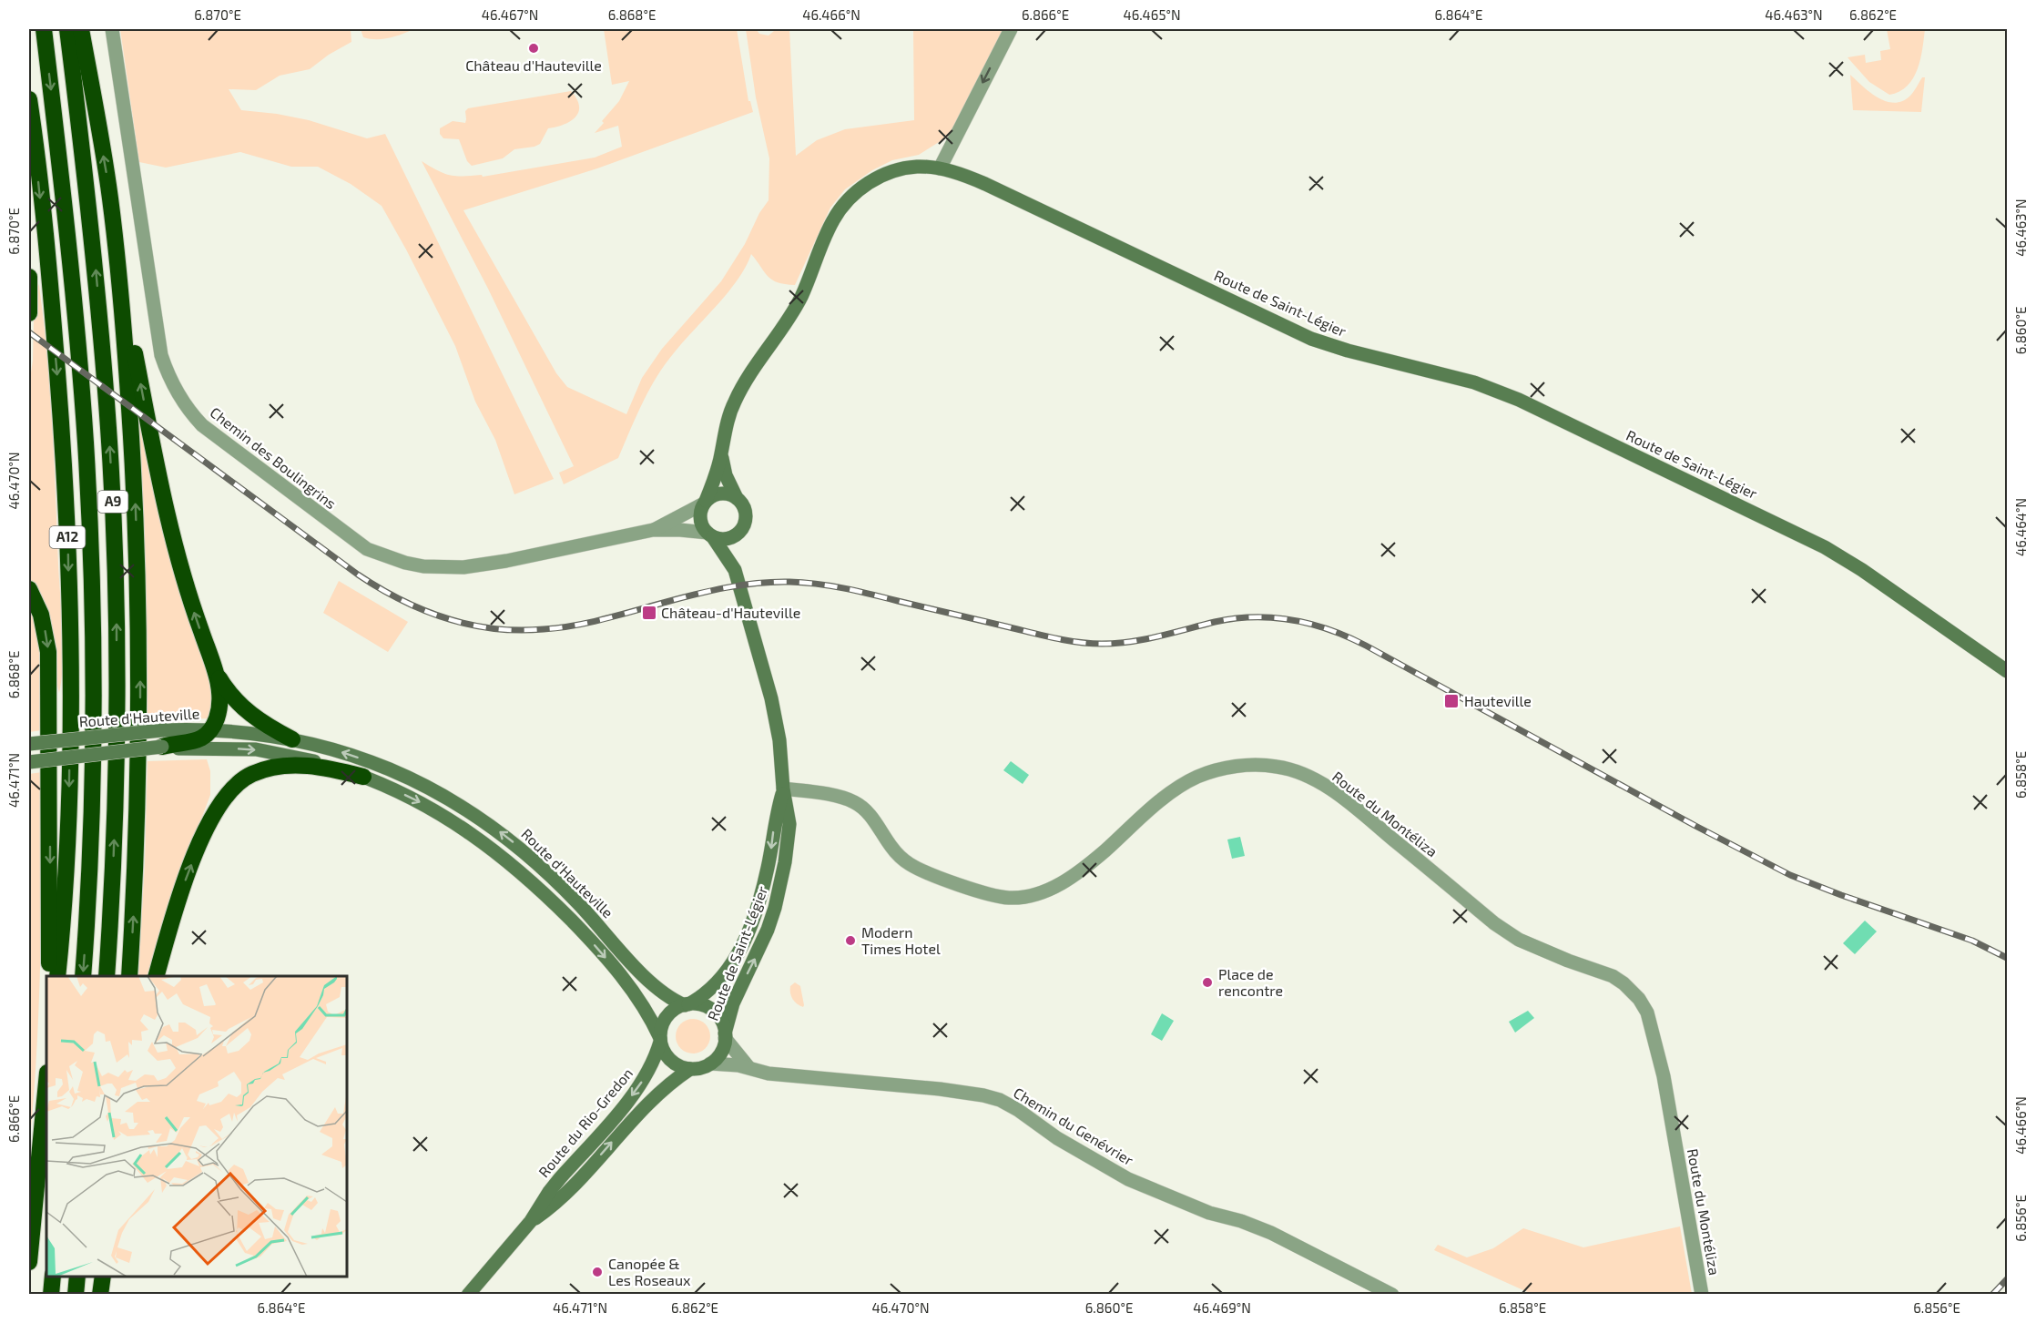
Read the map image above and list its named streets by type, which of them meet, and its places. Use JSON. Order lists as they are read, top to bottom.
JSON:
{
  "streets": {
    "highway": ["A9", "A12"],
    "main road": ["Route de Saint-Légier", "Route d'Hauteville", "Route du Rio-Gredon"],
    "street": ["Chemin des Boulingrins", "Route du Montéliza", "Chemin du Genévrier"]
  },
  "crossings": [
    ["Route de Saint-Légier", "Chemin des Boulingrins"],
    ["Route de Saint-Légier", "Route d'Hauteville"],
    ["Route de Saint-Légier", "Route du Montéliza"],
    ["Route de Saint-Légier", "Route du Rio-Gredon"],
    ["Route de Saint-Légier", "Chemin du Genévrier"],
    ["Route d'Hauteville", "Route du Rio-Gredon"],
    ["Route d'Hauteville", "Chemin du Genévrier"],
    ["Route du Rio-Gredon", "Chemin du Genévrier"]
  ],
  "places": {
    "other": [
      "Château d'Hauteville",
      "Modern Times Hotel",
      "Place de rencontre",
      "Canopée & Les Roseaux"
    ],
    "transit": ["Château-d'Hauteville", "Hauteville"]
  },
  "coordinates": [
    "6.870°E",
    "46.467°N",
    "6.868°E",
    "46.466°N",
    "6.866°E",
    "46.465°N",
    "6.864°E",
    "46.463°N",
    "6.862°E",
    "6.860°E",
    "46.470°N",
    "46.464°N",
    "6.858°E",
    "46.471°N",
    "6.856°E",
    "46.469°N"
  ]
}
